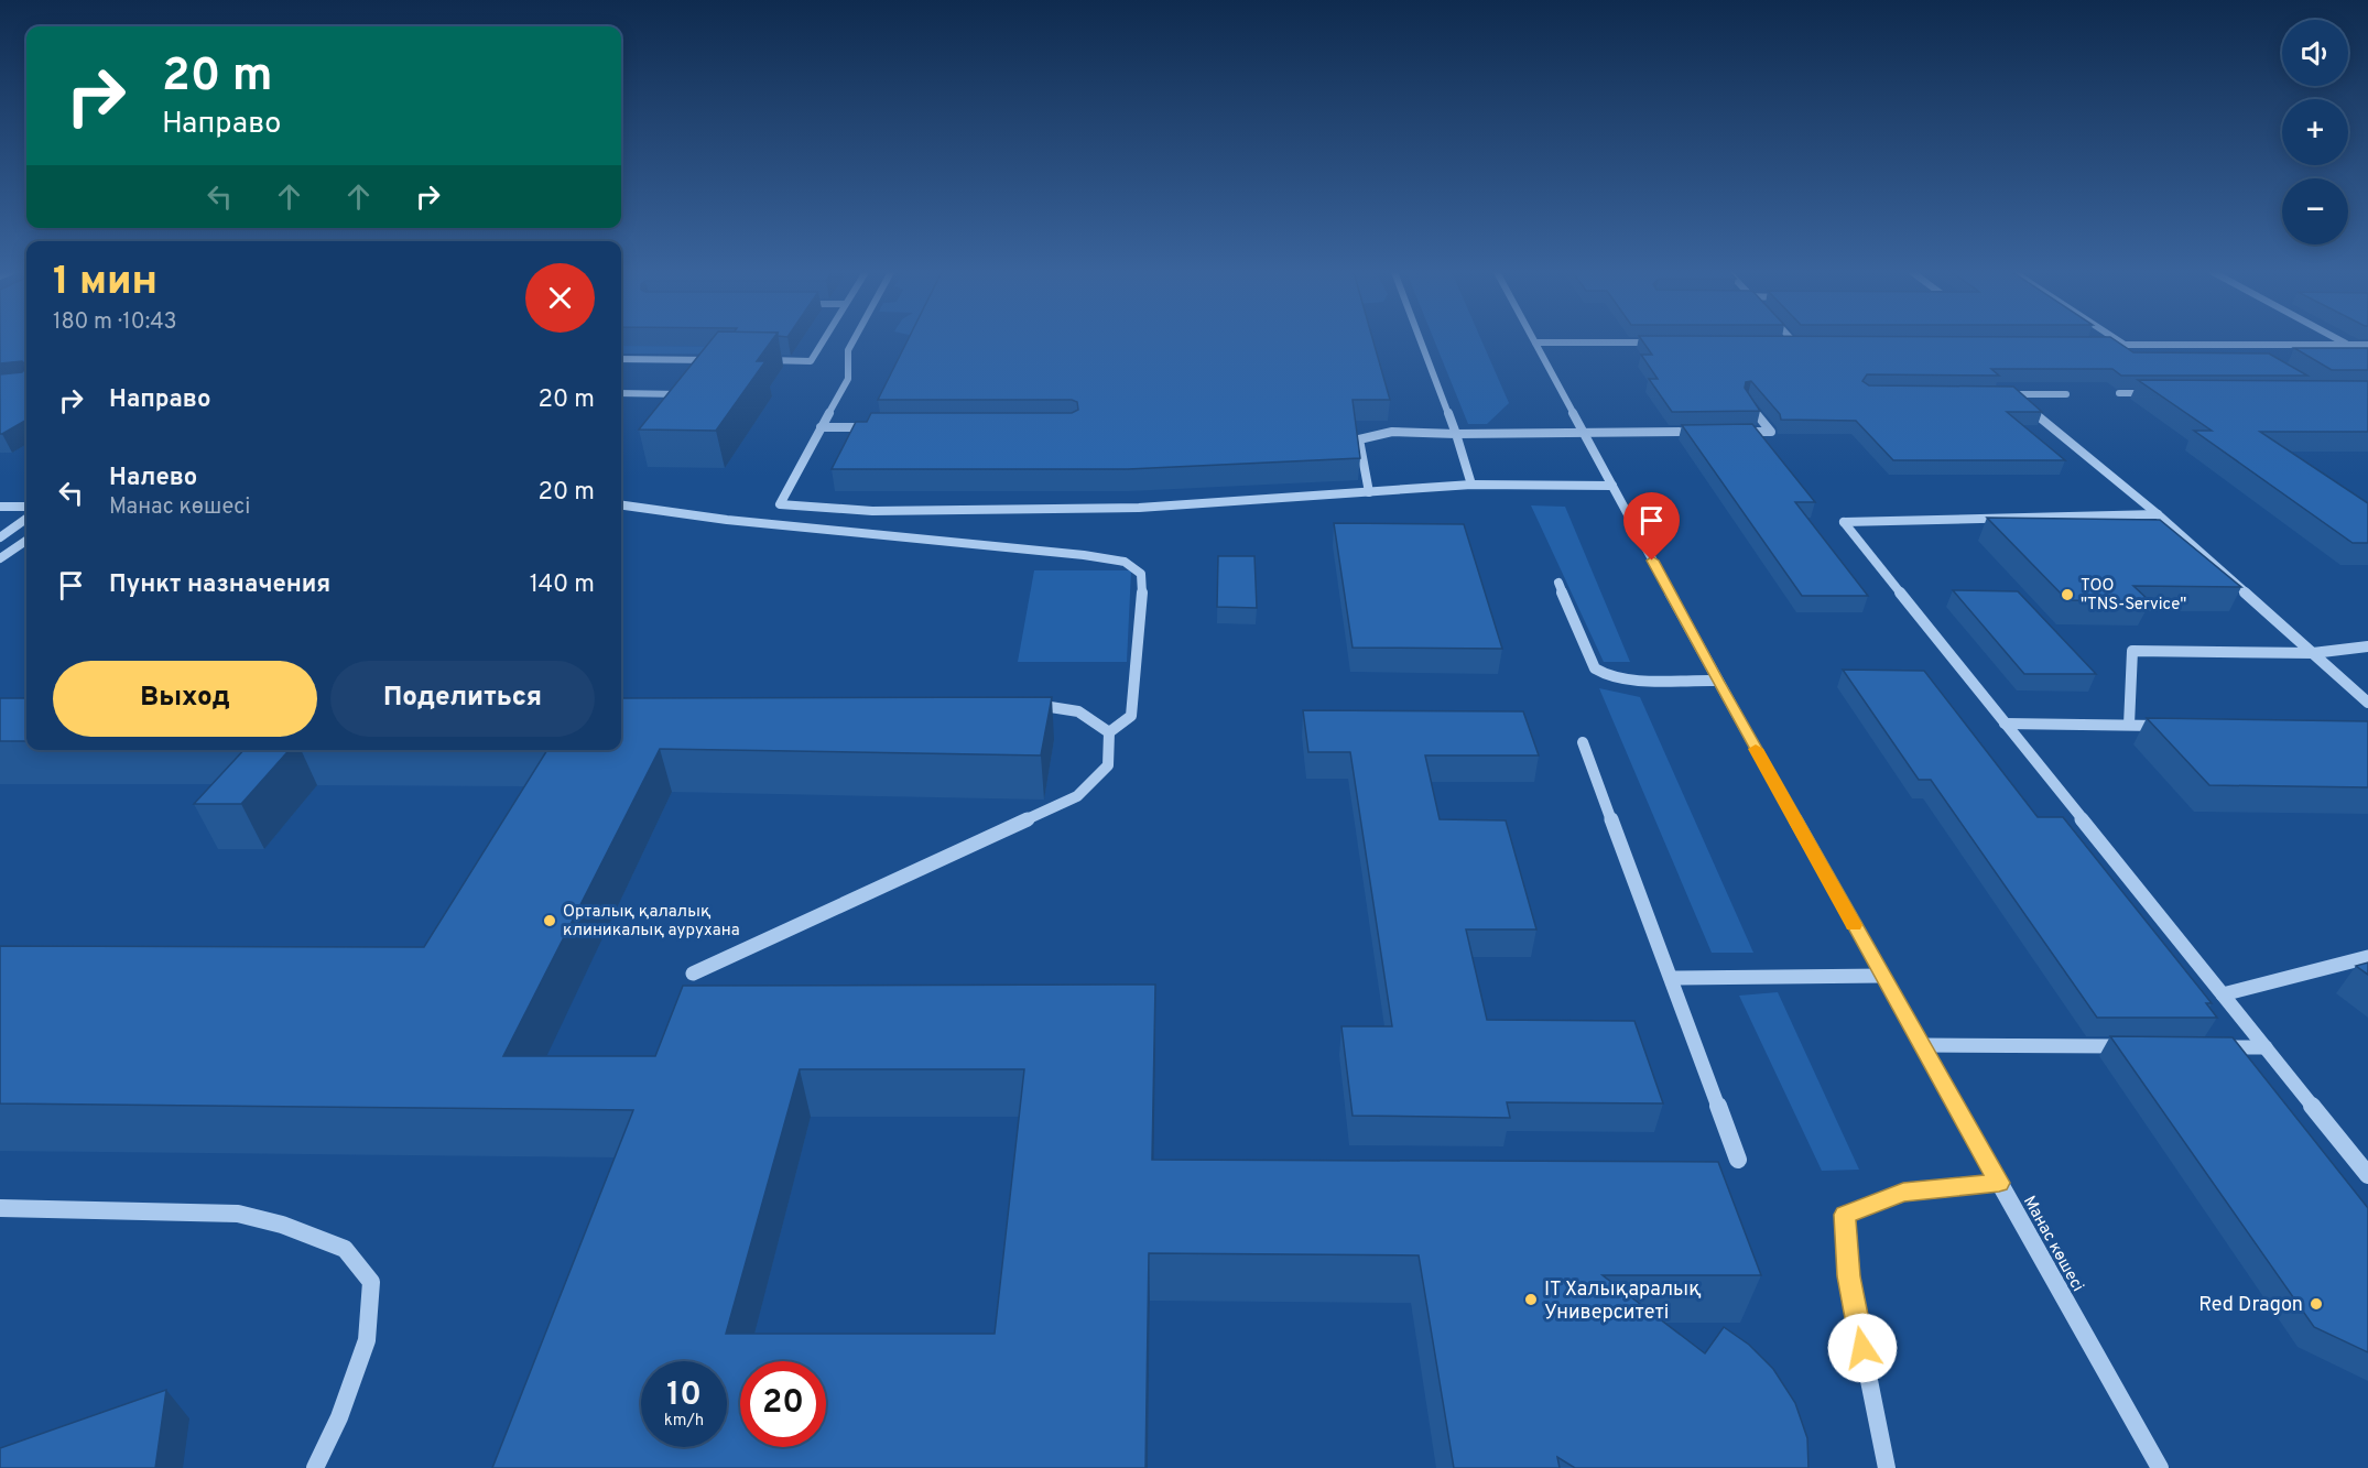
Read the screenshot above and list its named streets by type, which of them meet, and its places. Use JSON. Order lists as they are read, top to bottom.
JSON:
{
  "streets": {
    "street": ["Манас көшесі"]
  },
  "places": [
    "ТОО \"TNS-Service\"",
    "Орталық қалалық клиникалық аурухана",
    "IT Халықаралық Университеті",
    "Red Dragon"
  ],
  "page": {
    "map_buttons": ["+", "−"],
    "turn": ["20 m", "Направо"],
    "heading": ["1 мин", "180 m · 10:43"],
    "list": [
      {
        "name": "Направо",
        "value": "20 m"
      },
      {
        "name": "Налево",
        "note": "Манас көшесі",
        "value": "20 m"
      },
      {
        "name": "Пункт назначения",
        "value": "140 m"
      }
    ],
    "buttons": ["Выход", "Поделиться"],
    "speed": "10 km/h",
    "limit": "20"
  }
}
